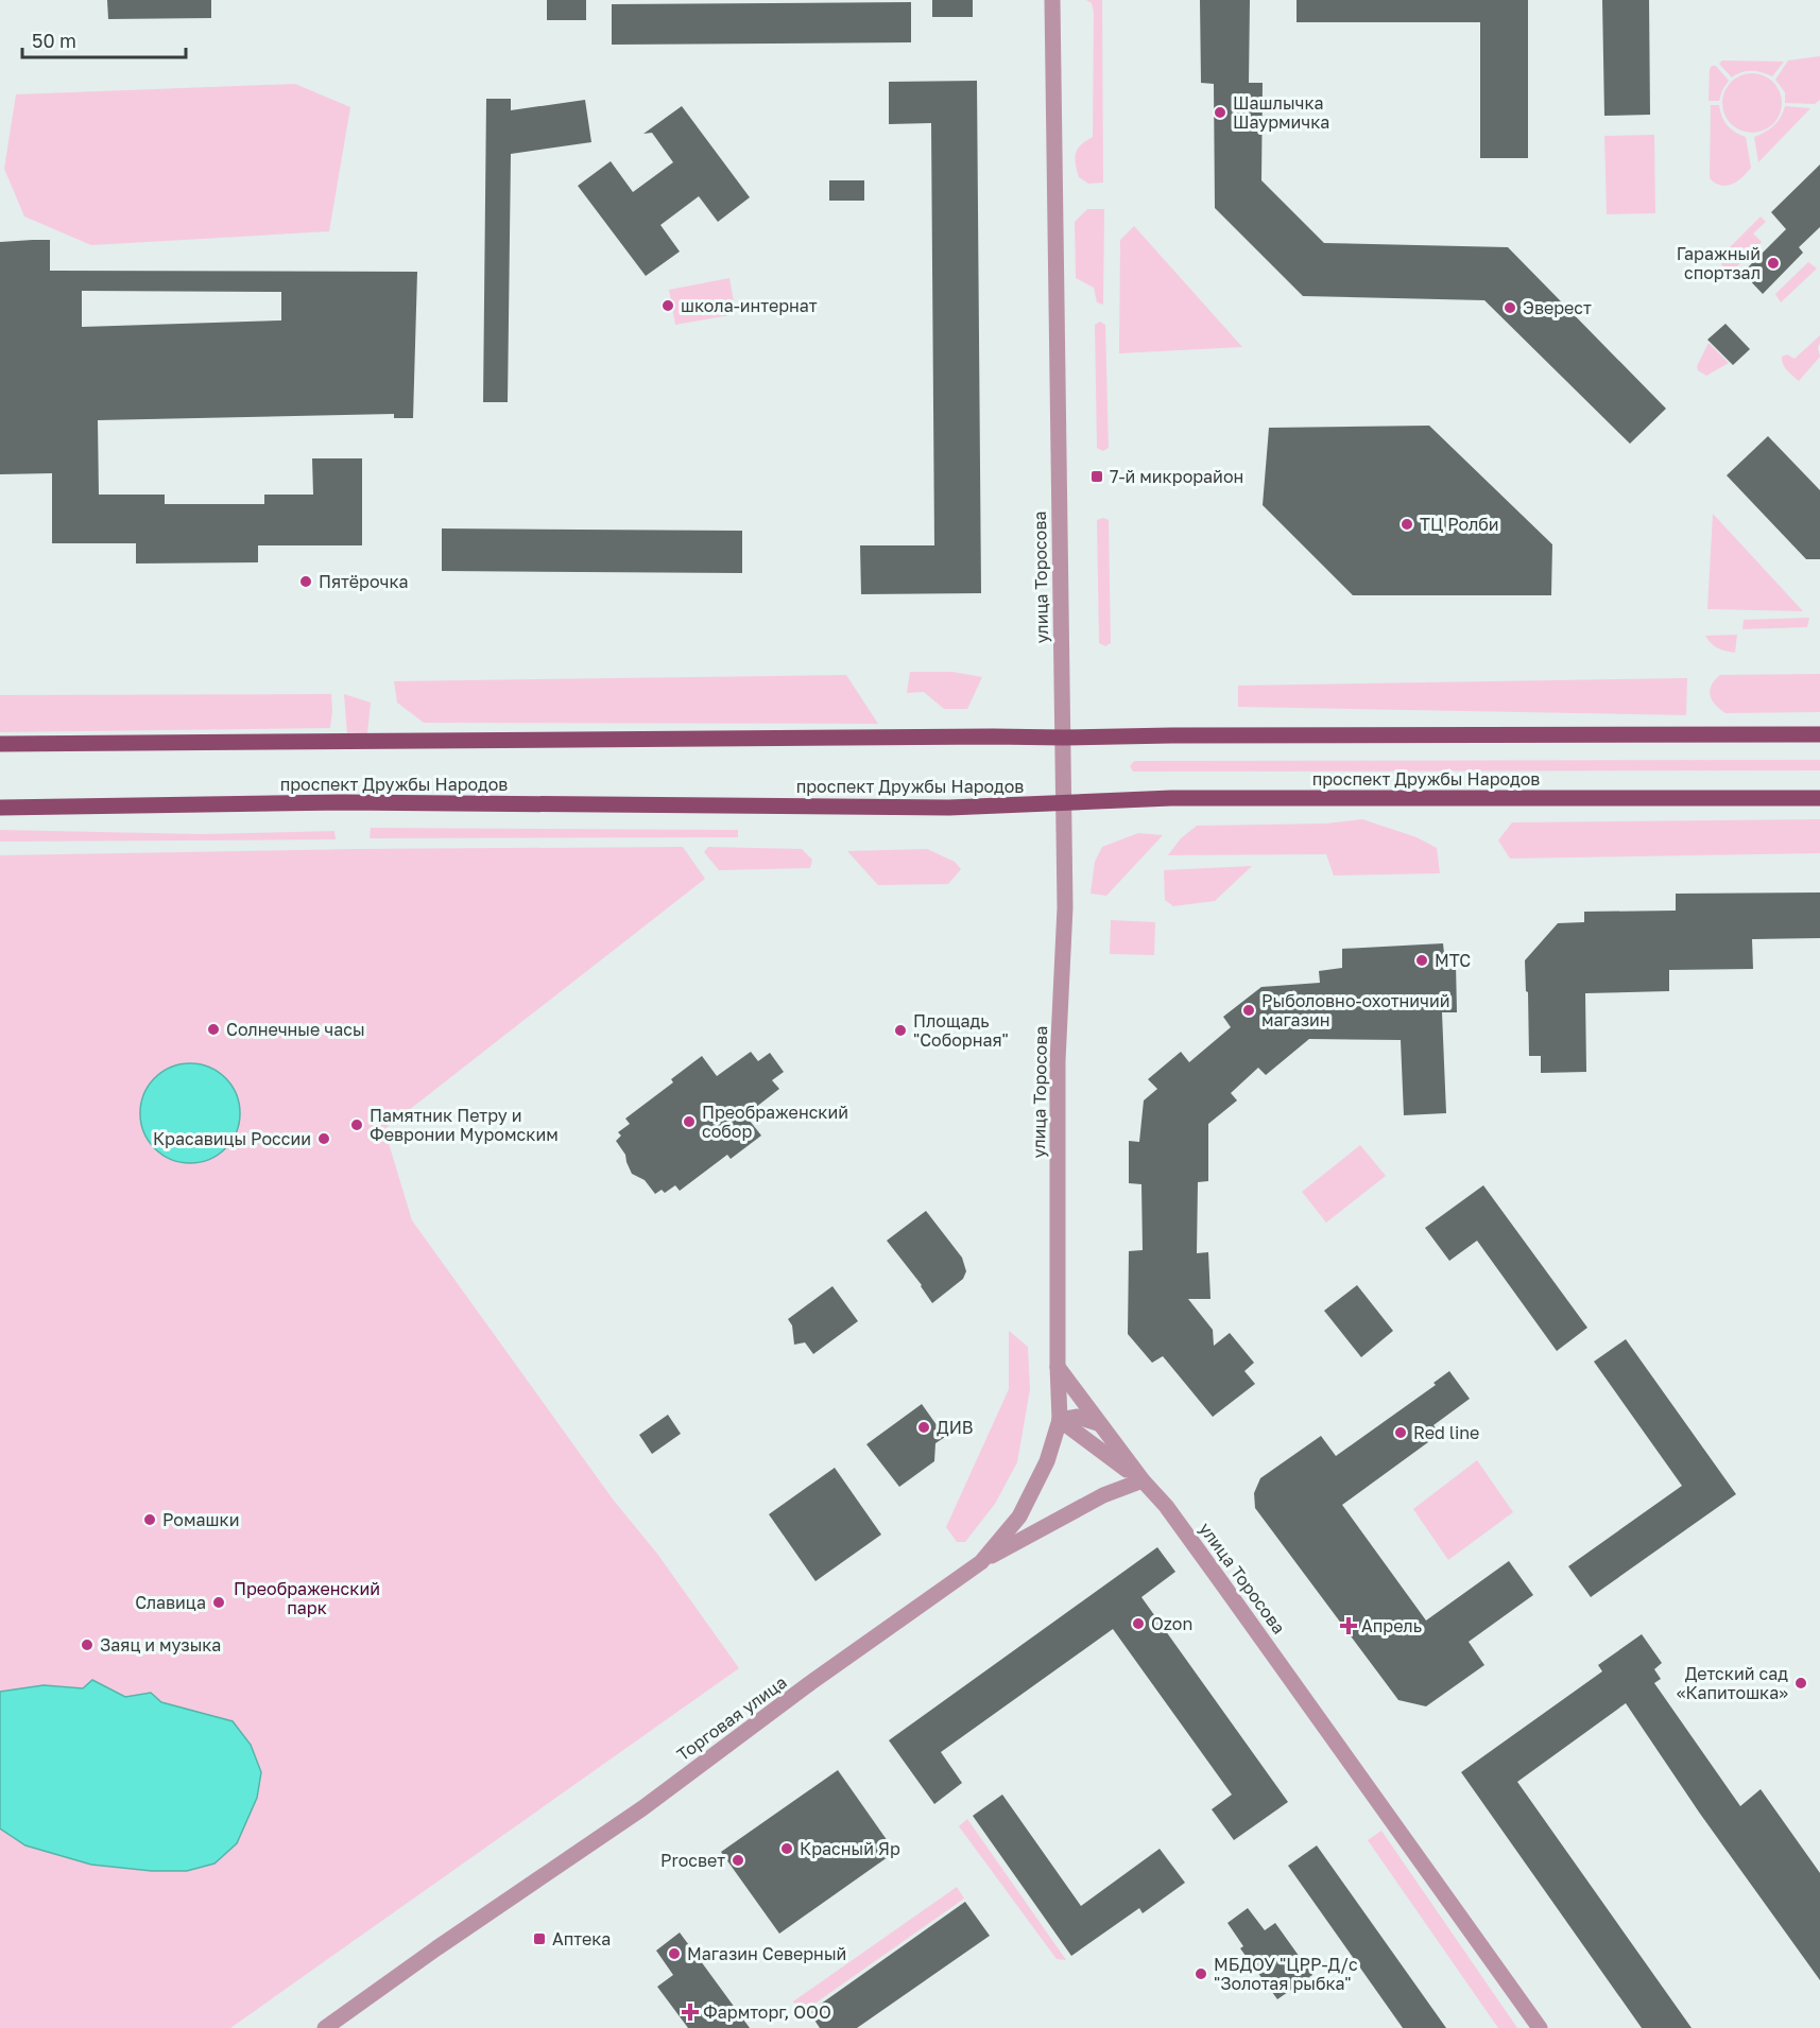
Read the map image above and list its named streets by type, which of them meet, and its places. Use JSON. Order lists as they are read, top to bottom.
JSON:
{
  "streets": {
    "main road": ["проспект Дружбы Народов"],
    "street": ["улица Торосова", "Торговая улица"]
  },
  "crossings": [
    ["улица Торосова", "проспект Дружбы Народов"],
    ["улица Торосова", "Торговая улица"]
  ],
  "parks": ["Преображенский парк"],
  "places": {
    "other": [
      "Шашлычка Шаурмичка",
      "Гаражный спортзал",
      "школа-интернат",
      "Эверест",
      "ТЦ Ролби",
      "Пятёрочка",
      "МТС",
      "Рыболовно-охотничий магазин",
      "Солнечные часы",
      "Площадь \"Соборная\"",
      "Преображенский собор",
      "Памятник Петру и Февронии Муромским",
      "Красавицы России",
      "ДИВ",
      "Red line",
      "Ромашки",
      "Славица",
      "Ozon",
      "Заяц и музыка",
      "Детский сад «Капитошка»",
      "Красный Яр",
      "Proсвет",
      "Магазин Северный",
      "МБДОУ \"ЦРР-Д/с \"Золотая рыбка\""
    ],
    "transit": ["7-й микрорайон", "Аптека"],
    "health": ["Апрель", "Фармторг, ООО"]
  },
  "scale_bar": "50 m"
}
